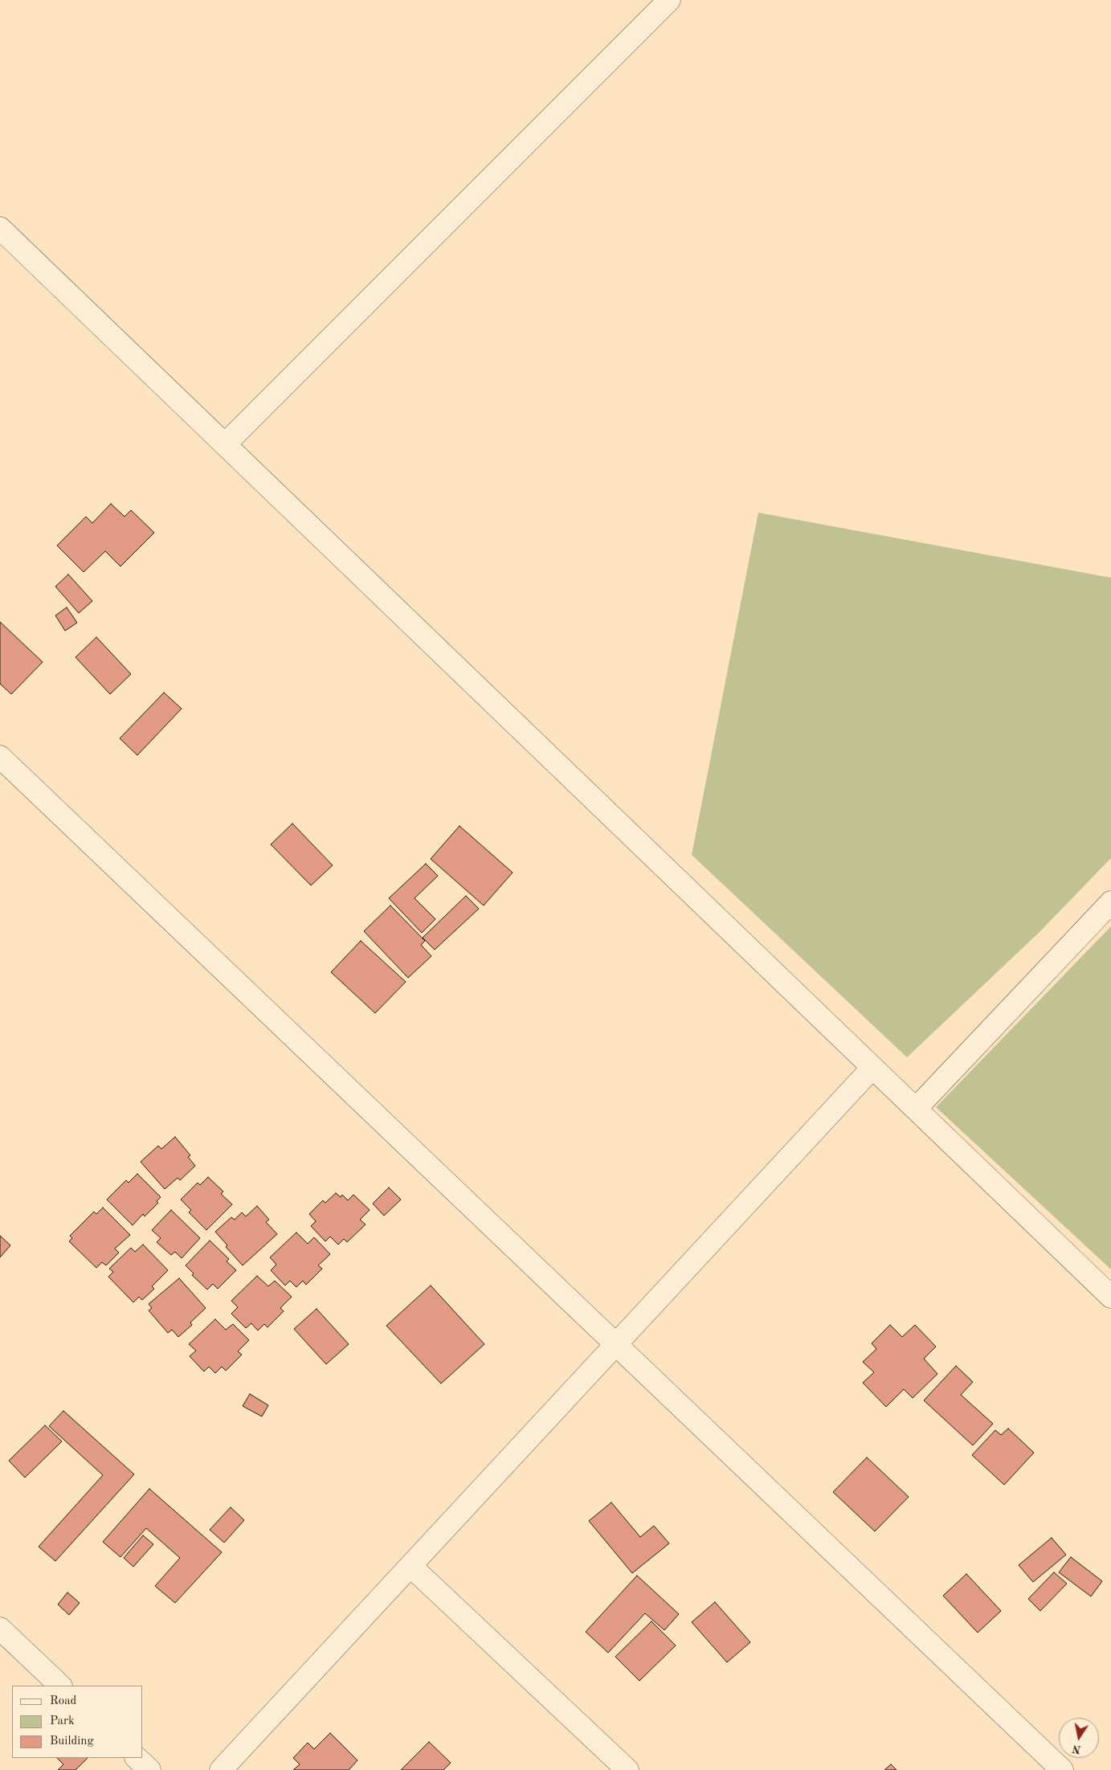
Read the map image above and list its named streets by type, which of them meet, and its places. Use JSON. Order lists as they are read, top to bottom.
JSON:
{
  "legend": ["Road", "Park", "Building"],
  "north": "bottom"
}
